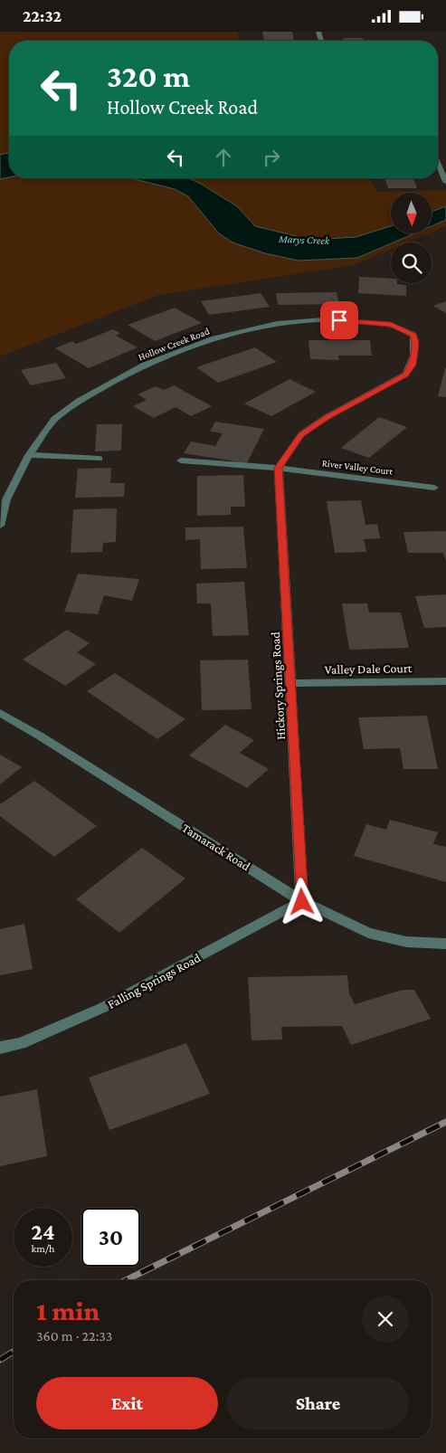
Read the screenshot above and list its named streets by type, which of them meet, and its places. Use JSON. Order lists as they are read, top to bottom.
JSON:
{
  "streets": {
    "street": [
      "Hollow Creek Road",
      "River Valley Court",
      "Valley Dale Court",
      "Hickory Springs Road",
      "Tamarack Road",
      "Falling Springs Road"
    ]
  },
  "crossings": [
    ["Hollow Creek Road", "River Valley Court"],
    ["Hollow Creek Road", "Hickory Springs Road"],
    ["River Valley Court", "Hickory Springs Road"],
    ["Valley Dale Court", "Hickory Springs Road"],
    ["Hickory Springs Road", "Tamarack Road"],
    ["Hickory Springs Road", "Falling Springs Road"],
    ["Tamarack Road", "Falling Springs Road"]
  ],
  "water": ["Marys Creek"],
  "north": "bottom",
  "page": {
    "status": "22:32",
    "turn": ["320 m", "Hollow Creek Road"],
    "speed": "24 km/h",
    "limit": "30",
    "heading": ["1 min", "360 m · 22:33"],
    "buttons": ["Exit", "Share"]
  }
}
